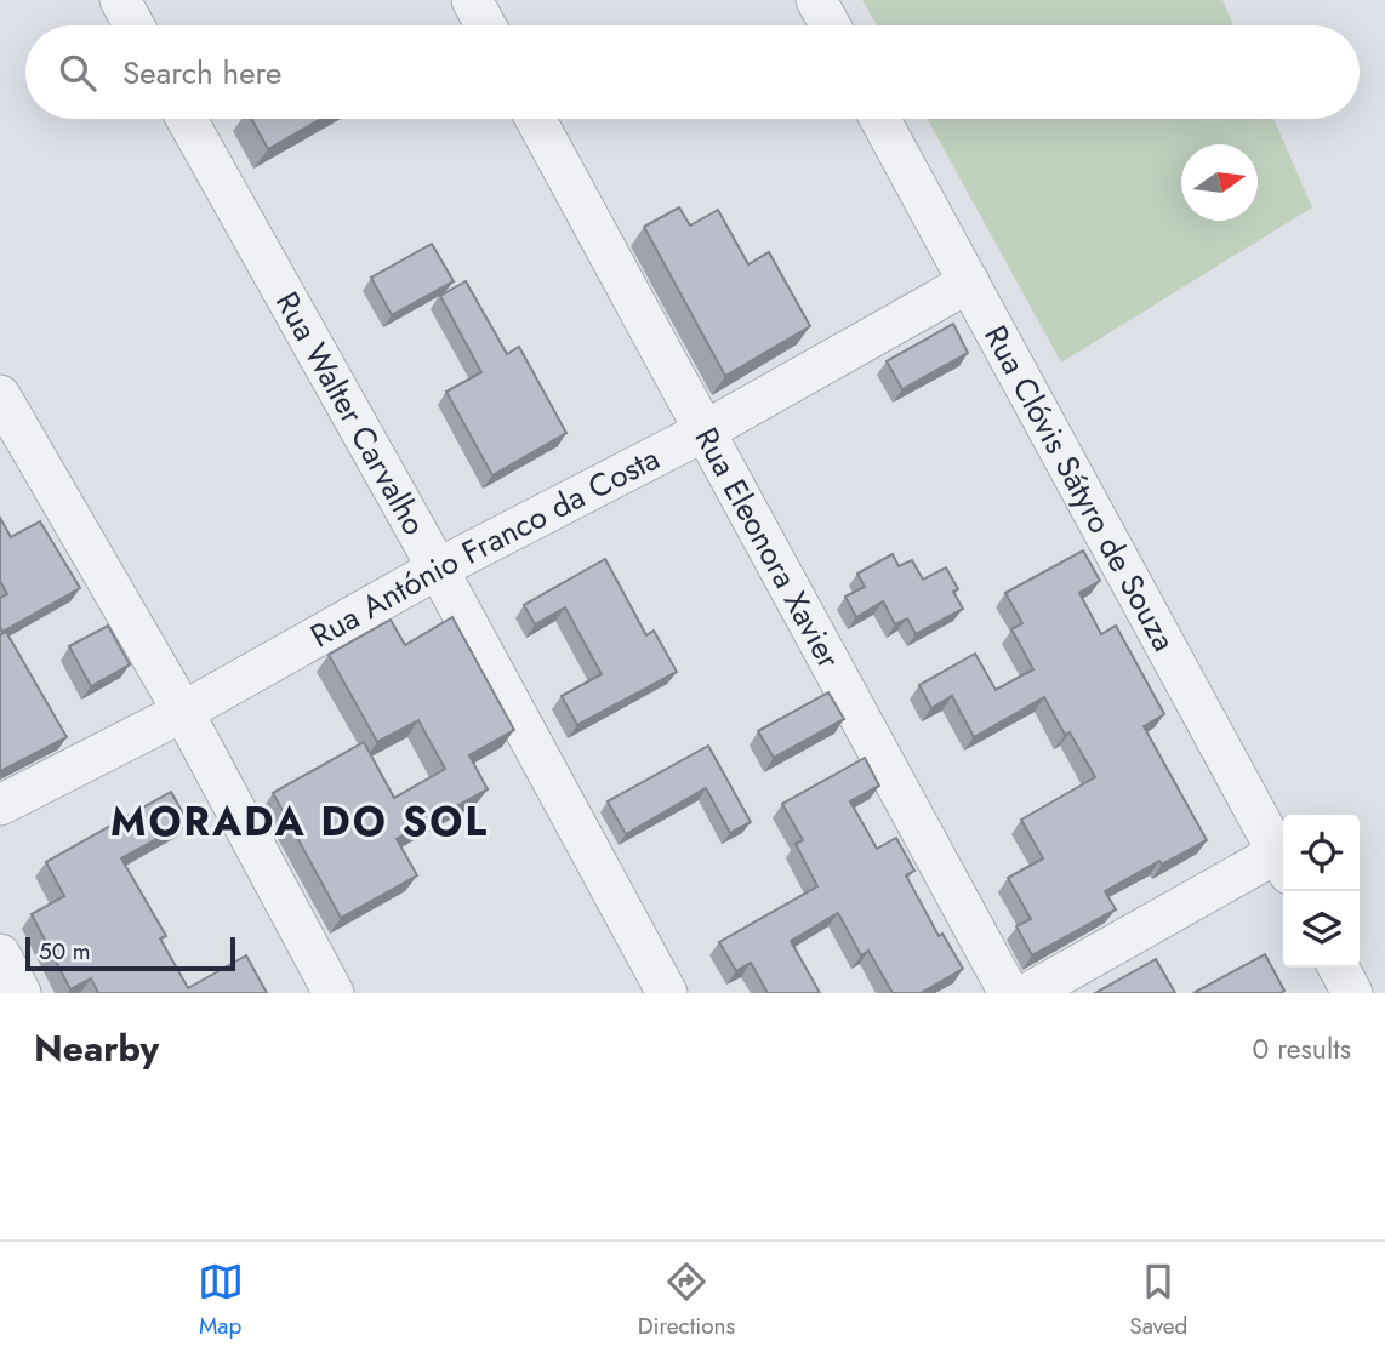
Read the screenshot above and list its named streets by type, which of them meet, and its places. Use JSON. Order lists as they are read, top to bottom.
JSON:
{
  "streets": {
    "street": [
      "Rua Walter Carvalho",
      "Rua Clóvis Sátyro de Souza",
      "Rua António Franco da Costa",
      "Rua Eleonora Xavier"
    ]
  },
  "crossings": [
    ["Rua Walter Carvalho", "Rua António Franco da Costa"],
    ["Rua Clóvis Sátyro de Souza", "Rua António Franco da Costa"],
    ["Rua António Franco da Costa", "Rua Eleonora Xavier"]
  ],
  "districts": ["MORADA DO SOL"],
  "scale_bar": "50 m",
  "north": "right",
  "page": {
    "search": "Search here",
    "scale": "50 m",
    "heading": ["Nearby", "0 results"],
    "nav": ["Map", "Directions", "Saved"]
  }
}
